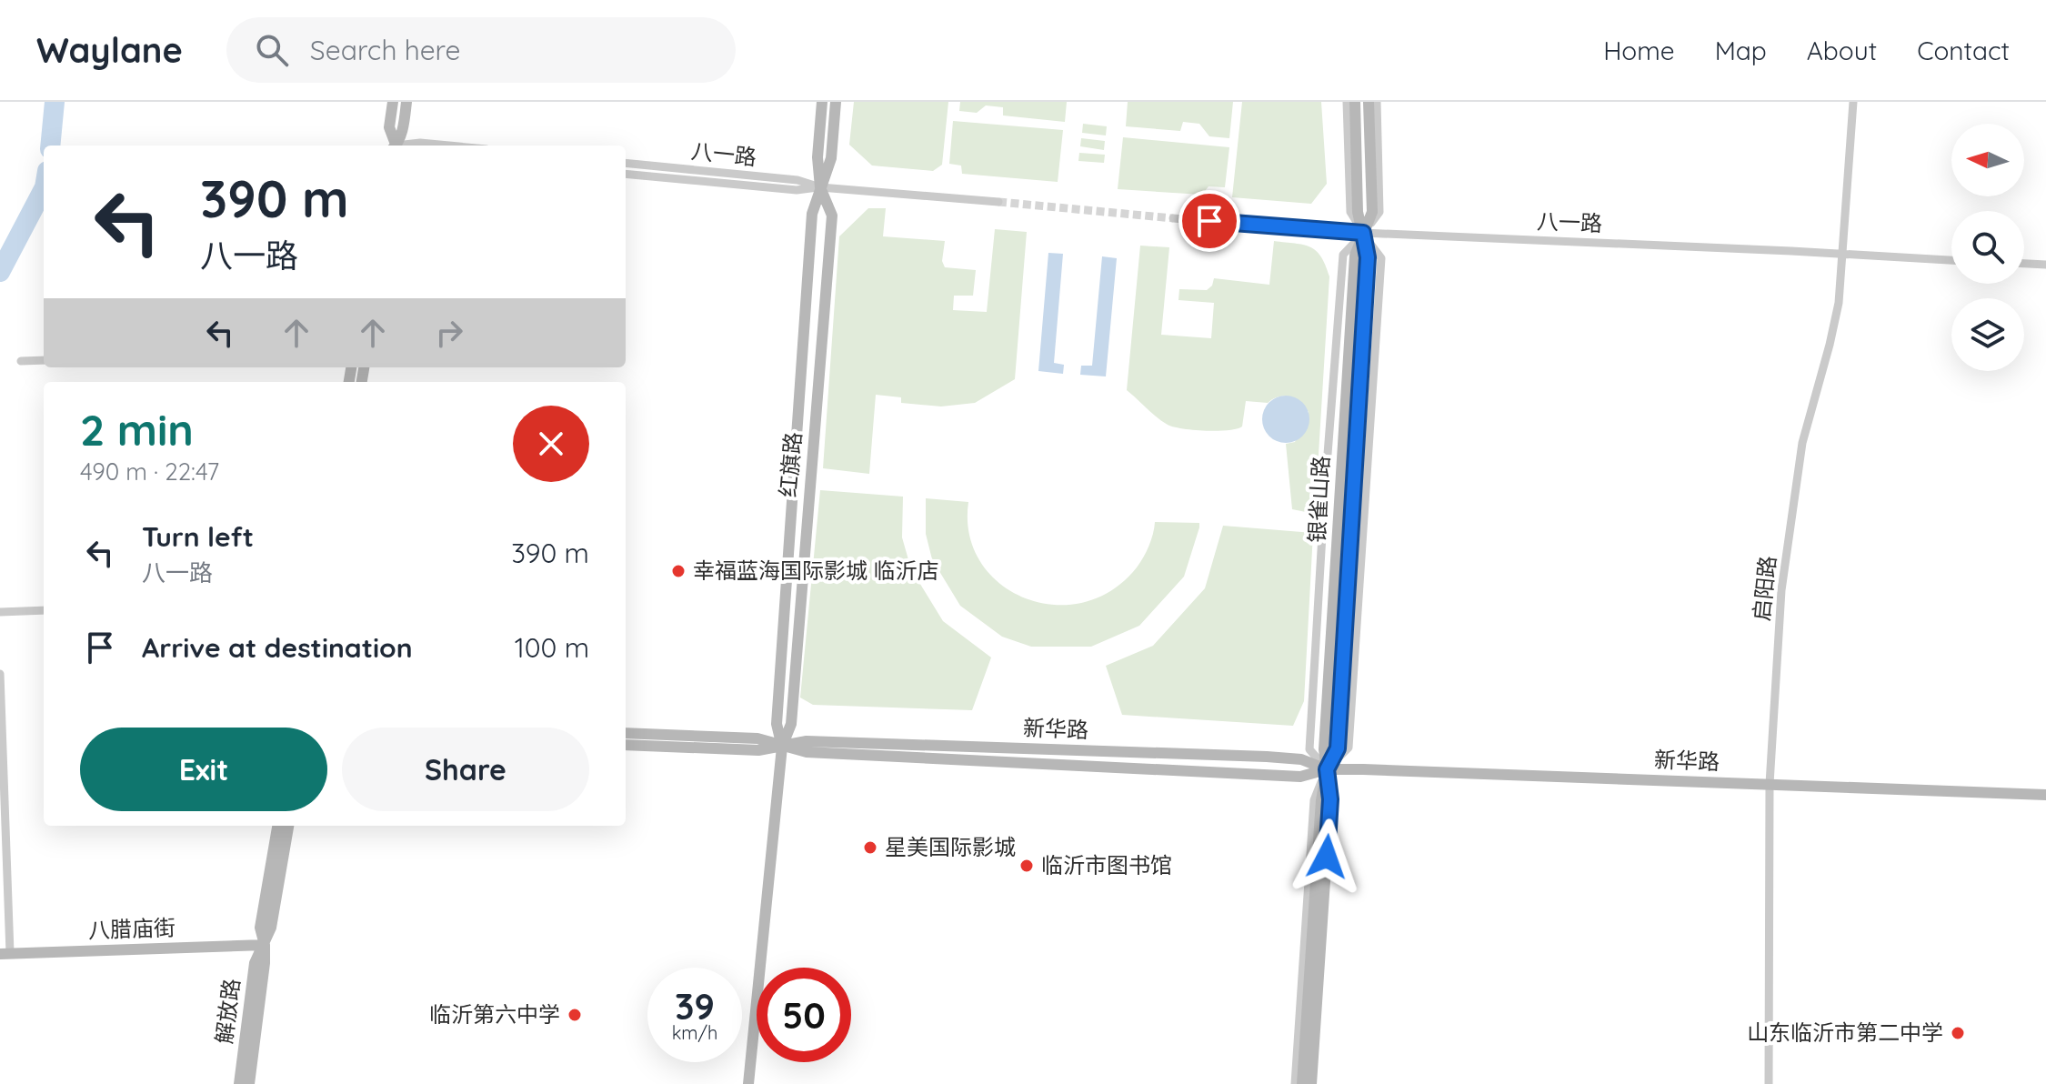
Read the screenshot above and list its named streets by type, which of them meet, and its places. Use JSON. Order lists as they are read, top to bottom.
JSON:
{
  "streets": {
    "main road": [
      "红旗路",
      "银雀山路",
      "新华路",
      "八腊庙街",
      "解放路"
    ],
    "street": ["八一路", "启阳路"]
  },
  "crossings": [
    ["八一路", "红旗路"],
    ["八一路", "银雀山路"],
    ["八一路", "启阳路"],
    ["红旗路", "新华路"],
    ["银雀山路", "新华路"],
    ["启阳路", "新华路"],
    ["八腊庙街", "解放路"]
  ],
  "places": [
    "幸福蓝海国际影城 临沂店",
    "星美国际影城",
    "临沂市图书馆",
    "临沂第六中学",
    "山东临沂市第二中学"
  ],
  "north": "left",
  "page": {
    "header": "Waylane",
    "search": "Search here",
    "nav": [
      "Home",
      "Map",
      "About",
      "Contact"
    ],
    "turn": ["390 m", "八一路"],
    "heading": ["2 min", "490 m · 22:47"],
    "list": [
      {
        "name": "Turn left",
        "note": "八一路",
        "value": "390 m"
      },
      {
        "name": "Arrive at destination",
        "value": "100 m"
      }
    ],
    "buttons": ["Exit", "Share"],
    "speed": "39 km/h",
    "limit": "50"
  }
}
